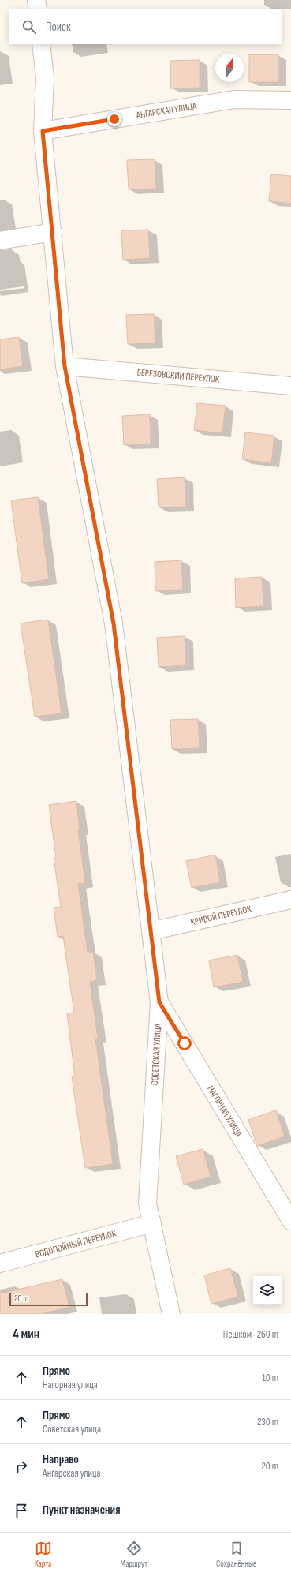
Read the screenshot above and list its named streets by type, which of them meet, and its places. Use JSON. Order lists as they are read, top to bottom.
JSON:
{
  "streets": {
    "street": [
      "АНГАРСКАЯ УЛИЦА",
      "БЕРЕЗОВСКИЙ ПЕРЕУЛОК",
      "КРИВОЙ ПЕРЕУЛОК",
      "СОВЕТСКАЯ УЛИЦА",
      "НАГОРНАЯ УЛИЦА",
      "ВОДОПОЙНЫЙ ПЕРЕУЛОК"
    ]
  },
  "crossings": [
    ["АНГАРСКАЯ УЛИЦА", "СОВЕТСКАЯ УЛИЦА"],
    ["БЕРЕЗОВСКИЙ ПЕРЕУЛОК", "СОВЕТСКАЯ УЛИЦА"],
    ["КРИВОЙ ПЕРЕУЛОК", "СОВЕТСКАЯ УЛИЦА"],
    ["СОВЕТСКАЯ УЛИЦА", "НАГОРНАЯ УЛИЦА"],
    ["СОВЕТСКАЯ УЛИЦА", "ВОДОПОЙНЫЙ ПЕРЕУЛОК"]
  ],
  "scale_bar": "20 m",
  "north": "top",
  "page": {
    "search": "Поиск",
    "scale": "20 m",
    "heading": ["4 мин", "Пешком · 260 m"],
    "list": [
      ["Прямо", "Нагорная улица", "10 m"],
      ["Прямо", "Советская улица", "230 m"],
      ["Направо", "Ангарская улица", "20 m"],
      "Пункт назначения"
    ],
    "nav": ["Карта", "Маршрут", "Сохранённые"]
  }
}
